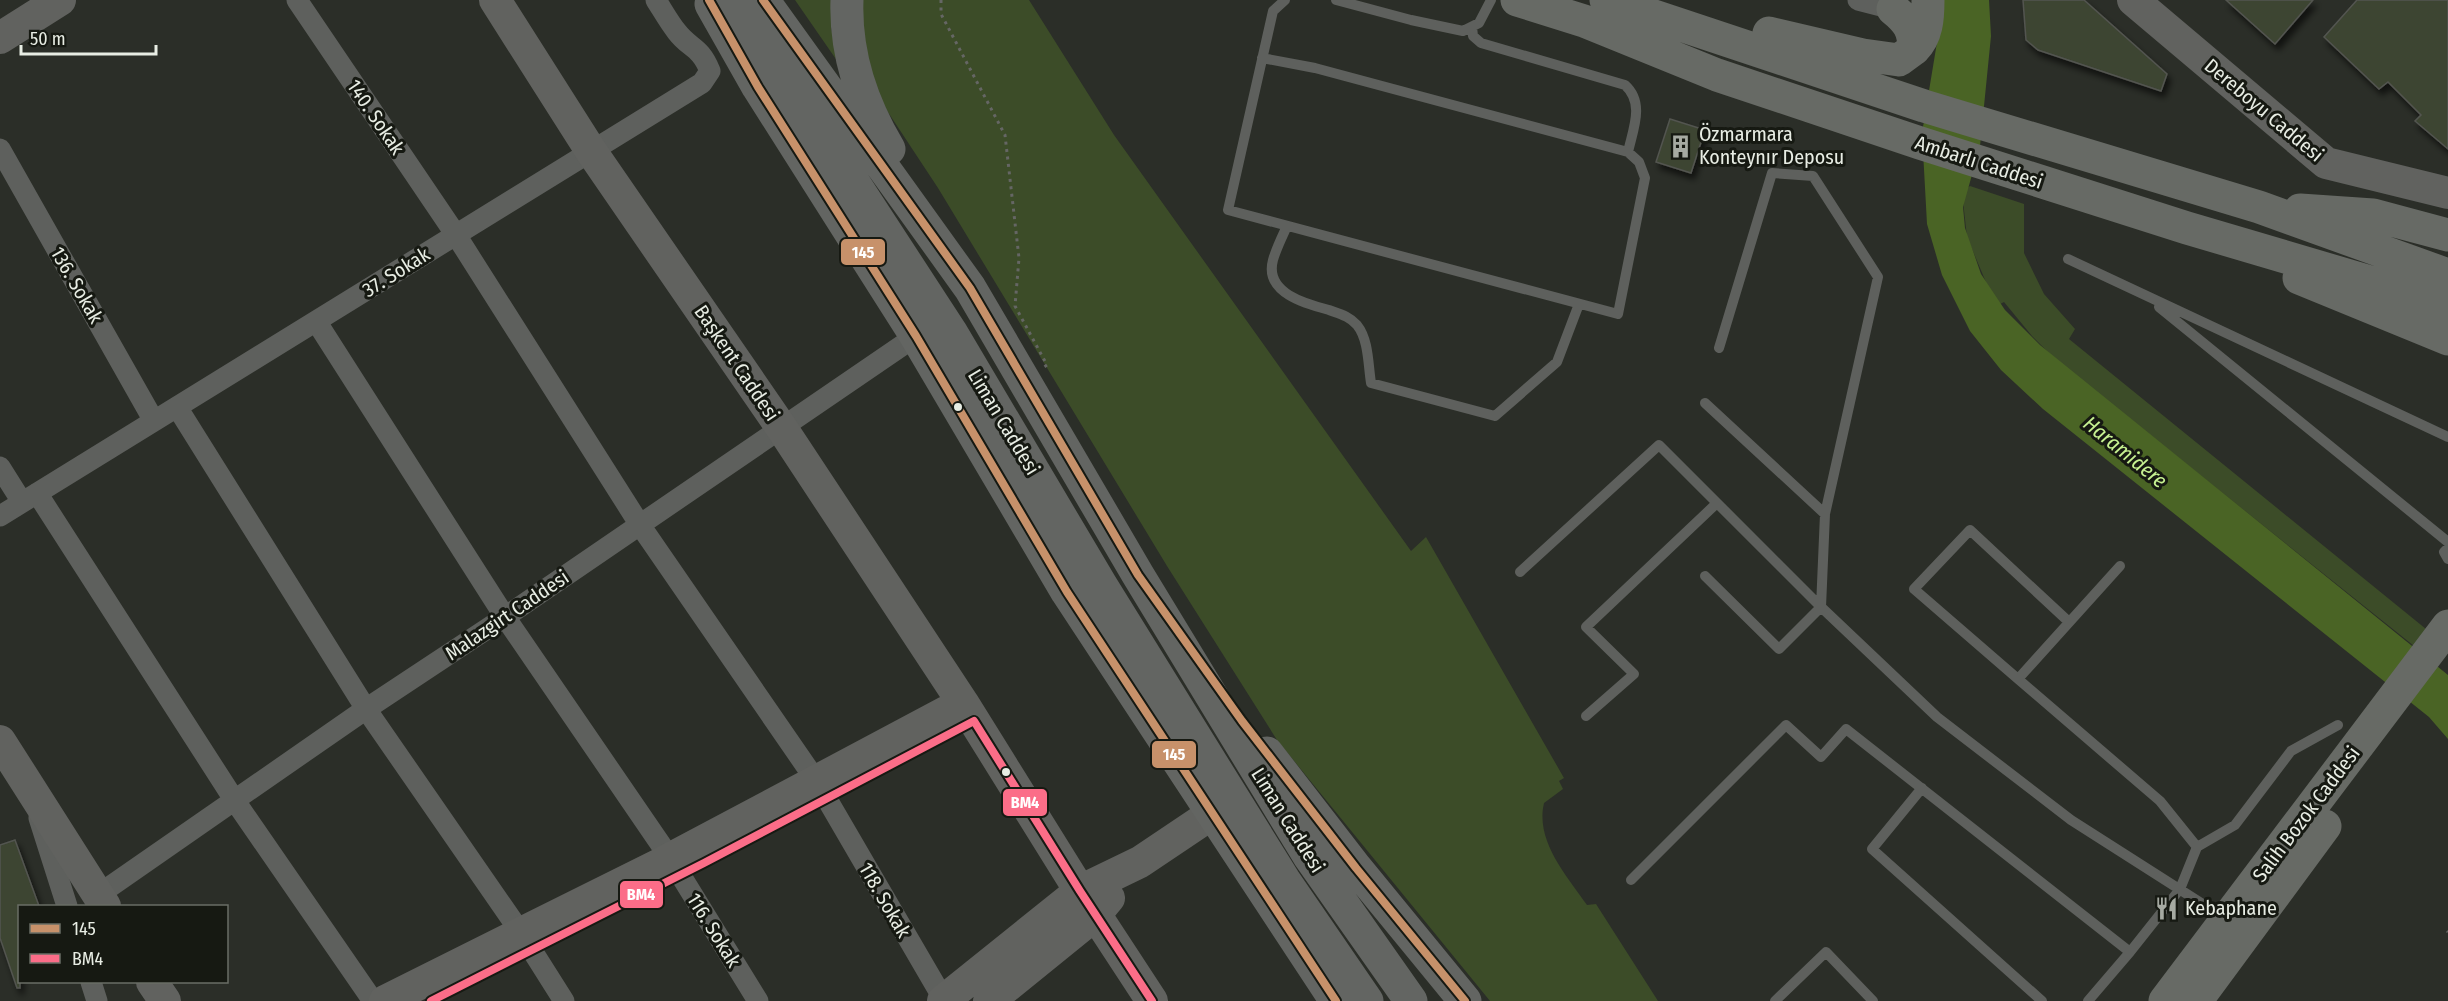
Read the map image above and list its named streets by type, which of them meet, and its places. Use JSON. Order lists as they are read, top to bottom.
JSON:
{
  "streets": {
    "highway": ["Liman Caddesi"],
    "main road": ["Ambarlı Caddesi", "Salih Bozok Caddesi"],
    "street": [
      "Dereboyu Caddesi",
      "140. Sokak",
      "37. Sokak",
      "136. Sokak",
      "Başkent Caddesi",
      "Malazgirt Caddesi",
      "118. Sokak",
      "116. Sokak"
    ]
  },
  "crossings": [
    ["140. Sokak", "37. Sokak"],
    ["140. Sokak", "Malazgirt Caddesi"],
    ["140. Sokak", "118. Sokak"],
    ["37. Sokak", "136. Sokak"],
    ["37. Sokak", "Başkent Caddesi"],
    ["37. Sokak", "116. Sokak"],
    ["Başkent Caddesi", "Malazgirt Caddesi"],
    ["Malazgirt Caddesi", "118. Sokak"],
    ["Malazgirt Caddesi", "116. Sokak"]
  ],
  "water": ["Haramidere"],
  "places": {
    "building": ["Özmarmara Konteynır Deposu"],
    "restaurant": ["Kebaphane"]
  },
  "lines": ["transit line 145", "transit line BM4"],
  "legend": ["145", "BM4"],
  "scale_bar": "50 m"
}
